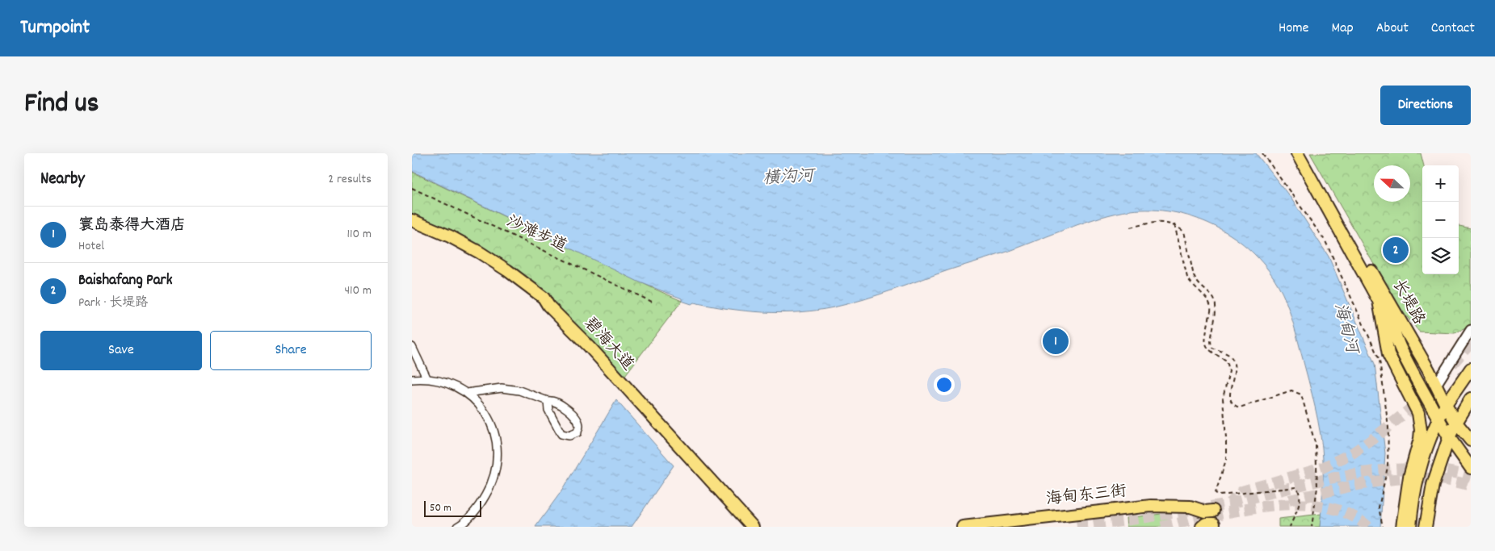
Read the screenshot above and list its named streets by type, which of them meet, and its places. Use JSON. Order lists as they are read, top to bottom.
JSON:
{
  "streets": {
    "main road": ["长堤路", "碧海大道", "海甸东三街"],
    "path": ["沙滩步道"]
  },
  "water": ["横沟河", "海甸河"],
  "scale_bar": "50 m",
  "north": "left",
  "page": {
    "header": "Turnpoint",
    "nav": [
      "Home",
      "Map",
      "About",
      "Contact"
    ],
    "title": "Find us",
    "buttons": [
      "Directions",
      ["Save", "Share"]
    ],
    "heading": ["Nearby", "2 results"],
    "map_buttons": ["+", "−"],
    "list": [
      {
        "mark": "1",
        "name": "寰岛泰得大酒店",
        "note": "Hotel",
        "value": "110 m"
      },
      {
        "mark": "2",
        "name": "Baishafang Park",
        "note": "Park · 长堤路",
        "value": "410 m"
      }
    ],
    "pins": ["2", "1"],
    "scale": "50 m"
  }
}
